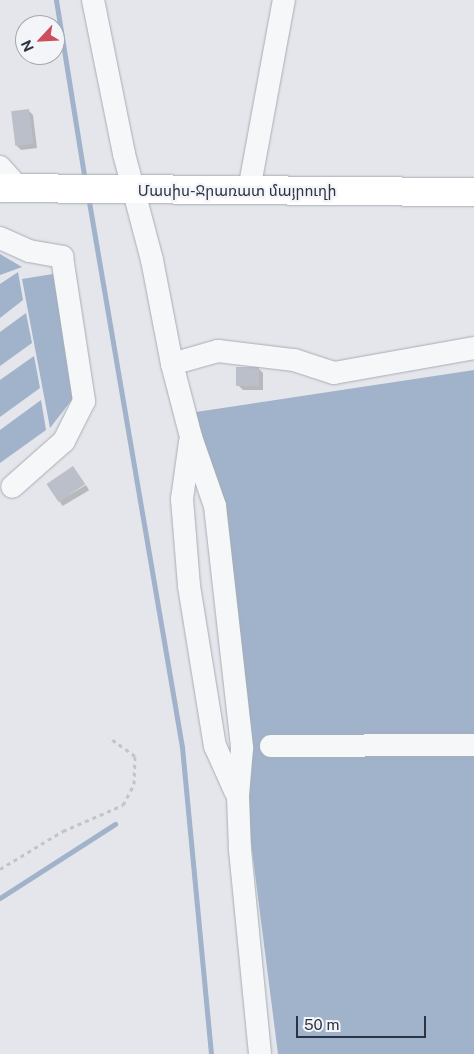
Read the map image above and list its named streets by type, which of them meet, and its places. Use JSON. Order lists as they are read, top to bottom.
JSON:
{
  "streets": {
    "main road": ["Մասիս-Ջրառատ մայրուղի"]
  },
  "scale_bar": "50 m",
  "north": "bottom left"
}
